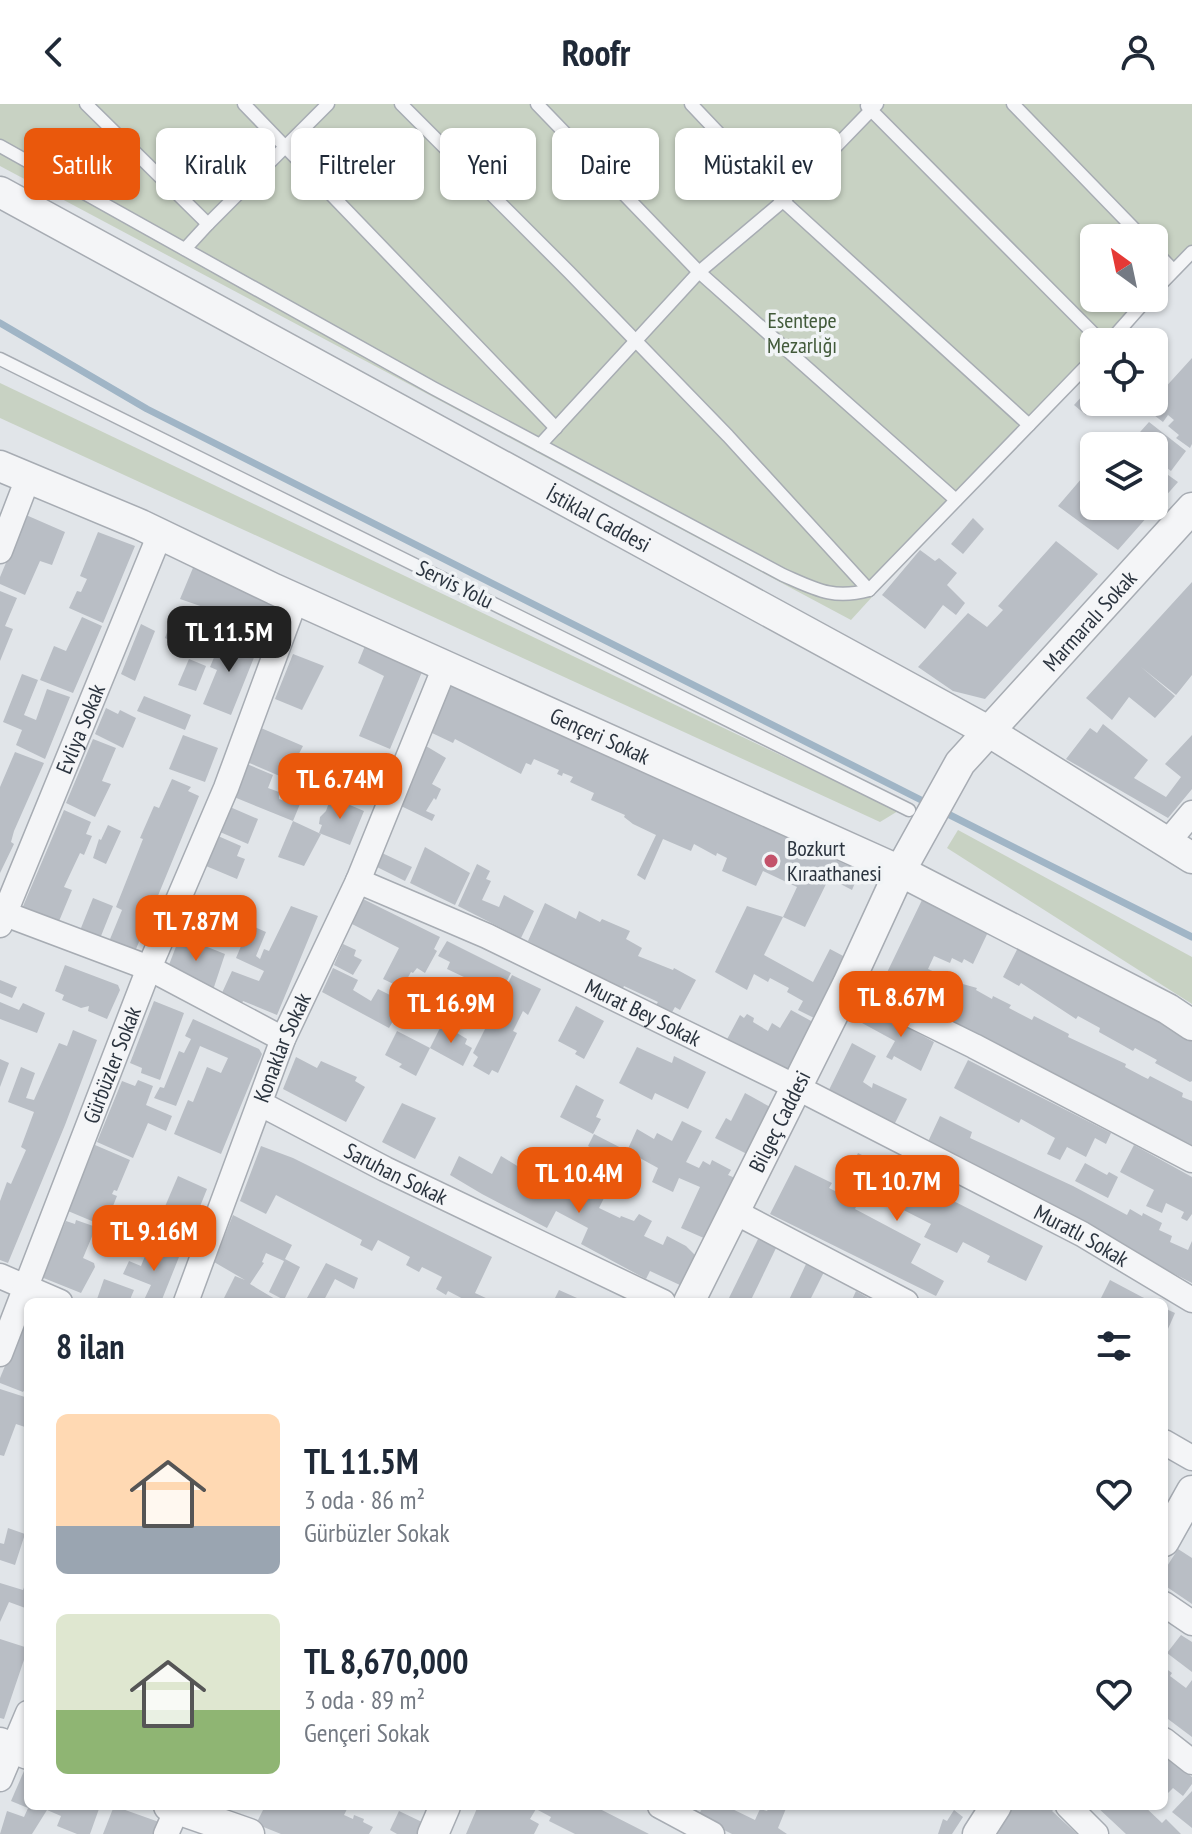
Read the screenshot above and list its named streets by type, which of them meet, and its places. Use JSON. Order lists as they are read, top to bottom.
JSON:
{
  "streets": {
    "street": [
      "İstiklal Caddesi",
      "Marmaralı Sokak",
      "Evliya Sokak",
      "Gençeri Sokak",
      "Murat Bey Sokak",
      "Konaklar Sokak",
      "Gürbüzler Sokak",
      "Bilgeç Caddesi",
      "Saruhan Sokak",
      "Muratlı Sokak"
    ],
    "lane": ["Servis Yolu"]
  },
  "crossings": [
    ["İstiklal Caddesi", "Marmaralı Sokak"],
    ["İstiklal Caddesi", "Bilgeç Caddesi"],
    ["Servis Yolu", "Bilgeç Caddesi"],
    ["Marmaralı Sokak", "Bilgeç Caddesi"],
    ["Evliya Sokak", "Gençeri Sokak"],
    ["Gençeri Sokak", "Konaklar Sokak"],
    ["Gençeri Sokak", "Gürbüzler Sokak"],
    ["Gençeri Sokak", "Bilgeç Caddesi"],
    ["Murat Bey Sokak", "Konaklar Sokak"],
    ["Murat Bey Sokak", "Bilgeç Caddesi"],
    ["Murat Bey Sokak", "Muratlı Sokak"],
    ["Konaklar Sokak", "Saruhan Sokak"],
    ["Bilgeç Caddesi", "Muratlı Sokak"]
  ],
  "parks": ["Esentepe Mezarlığı"],
  "places": ["Bozkurt Kıraathanesi"],
  "north": "top left",
  "page": {
    "header": "Roofr",
    "chip": [
      "Satılık",
      "Kiralık",
      "Filtreler",
      "Yeni",
      "Daire",
      "Müstakil ev"
    ],
    "price": [
      "TL 11.5M",
      "TL 6.74M",
      "TL 7.87M",
      "TL 8.67M",
      "TL 16.9M",
      "TL 10.4M",
      "TL 10.7M",
      "TL 9.16M"
    ],
    "heading": "8 ilan",
    "list": [
      {
        "name": "TL 11.5M",
        "note": "3 oda · 86 m² · Gürbüzler Sokak"
      },
      {
        "name": "TL 8,670,000",
        "note": "3 oda · 89 m² · Gençeri Sokak"
      }
    ]
  }
}
